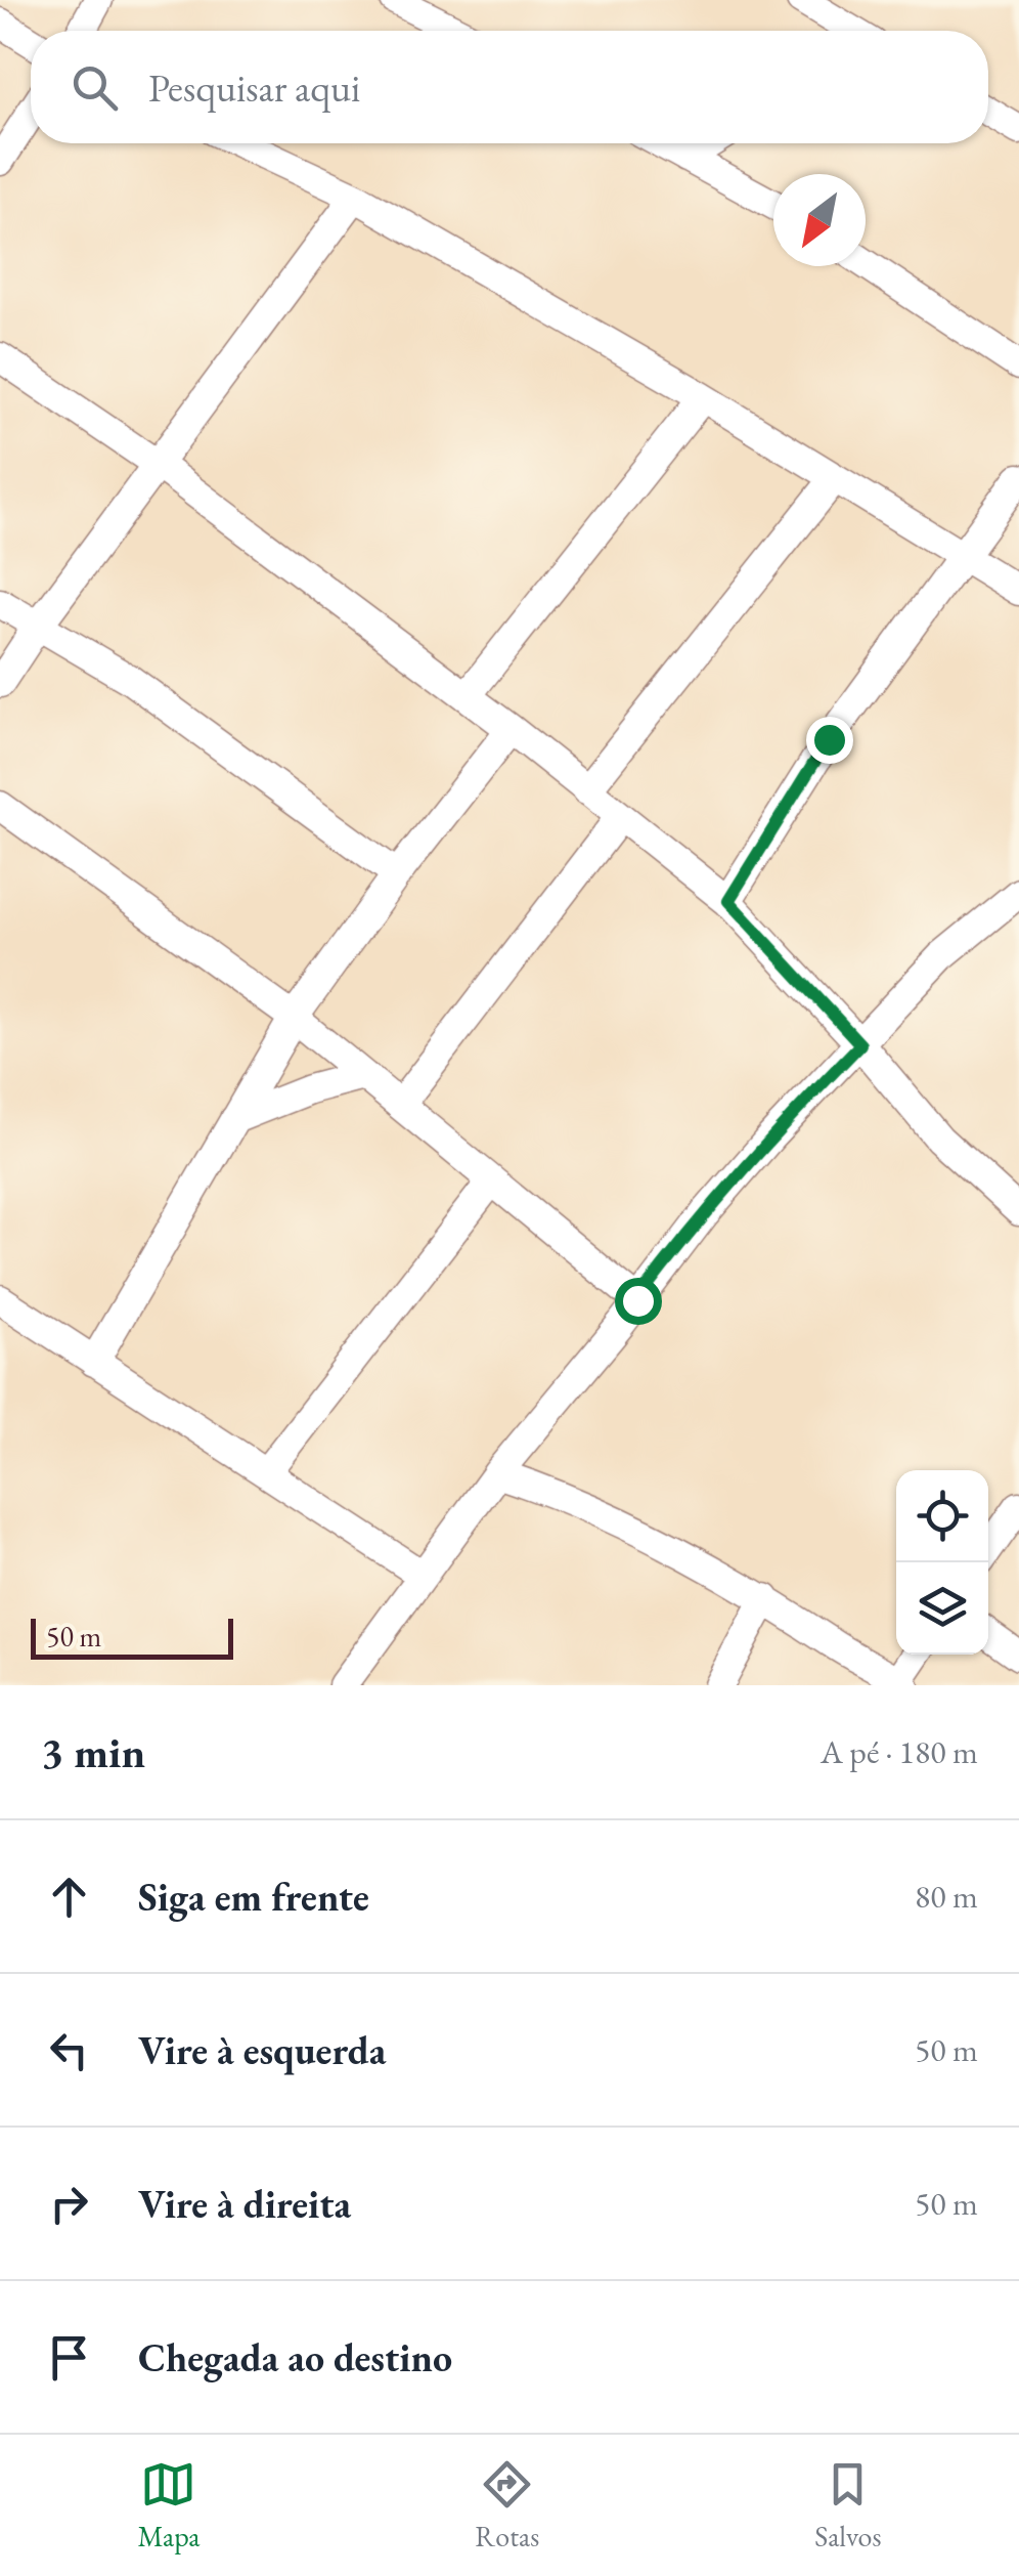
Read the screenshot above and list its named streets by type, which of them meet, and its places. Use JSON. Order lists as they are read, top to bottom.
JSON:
{
  "scale_bar": "50 m",
  "north": "bottom left",
  "page": {
    "search": "Pesquisar aqui",
    "scale": "50 m",
    "heading": ["3 min", "A pé · 180 m"],
    "list": [
      ["Siga em frente", "80 m"],
      ["Vire à esquerda", "50 m"],
      ["Vire à direita", "50 m"],
      "Chegada ao destino"
    ],
    "nav": ["Mapa", "Rotas", "Salvos"]
  }
}
